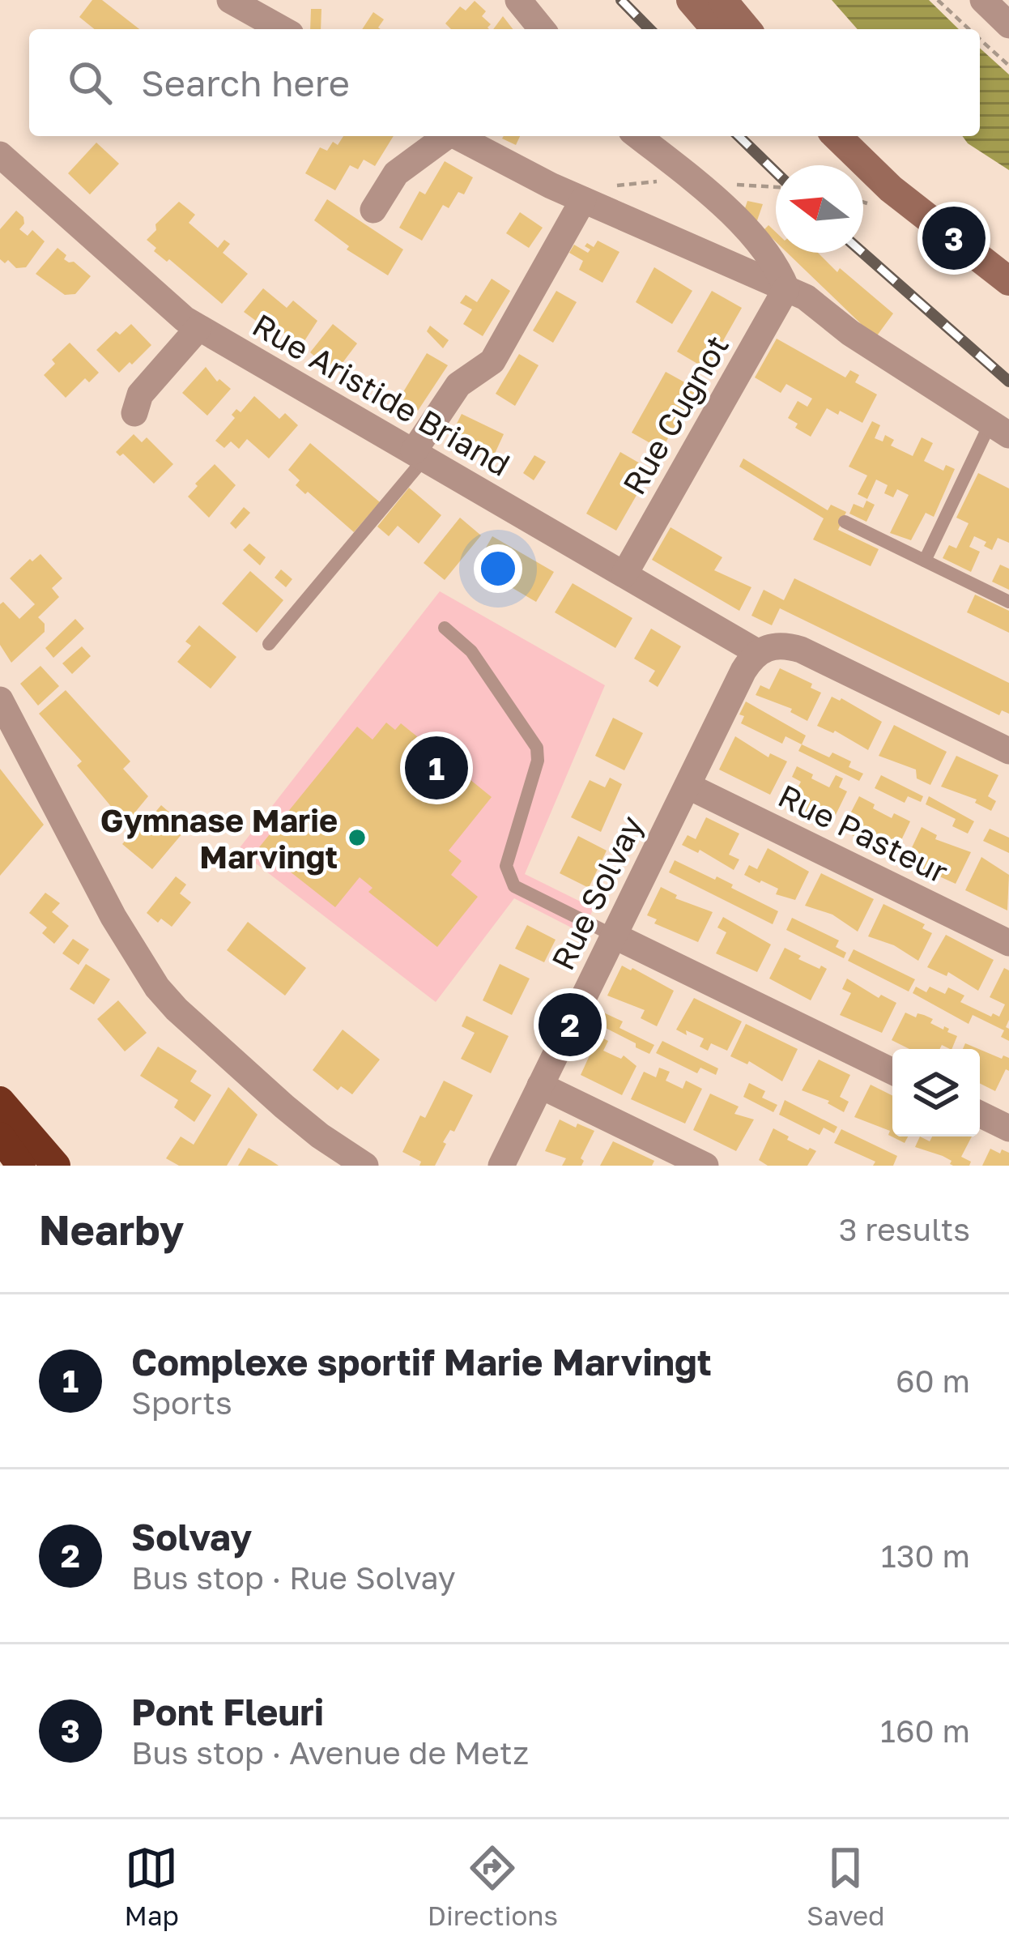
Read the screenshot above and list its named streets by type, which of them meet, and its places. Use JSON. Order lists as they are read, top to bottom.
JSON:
{
  "streets": {
    "street": [
      "Rue Aristide Briand",
      "Rue Cugnot",
      "Rue Pasteur",
      "Rue Solvay"
    ]
  },
  "crossings": [
    ["Rue Aristide Briand", "Rue Cugnot"],
    ["Rue Aristide Briand", "Rue Solvay"],
    ["Rue Pasteur", "Rue Solvay"]
  ],
  "places": ["Gymnase Marie Marvingt"],
  "north": "left",
  "page": {
    "search": "Search here",
    "pins": ["3", "1", "2"],
    "heading": ["Nearby", "3 results"],
    "list": [
      {
        "mark": "1",
        "name": "Complexe sportif Marie Marvingt",
        "note": "Sports",
        "value": "60 m"
      },
      {
        "mark": "2",
        "name": "Solvay",
        "note": "Bus stop · Rue Solvay",
        "value": "130 m"
      },
      {
        "mark": "3",
        "name": "Pont Fleuri",
        "note": "Bus stop · Avenue de Metz",
        "value": "160 m"
      }
    ],
    "nav": ["Map", "Directions", "Saved"]
  }
}
